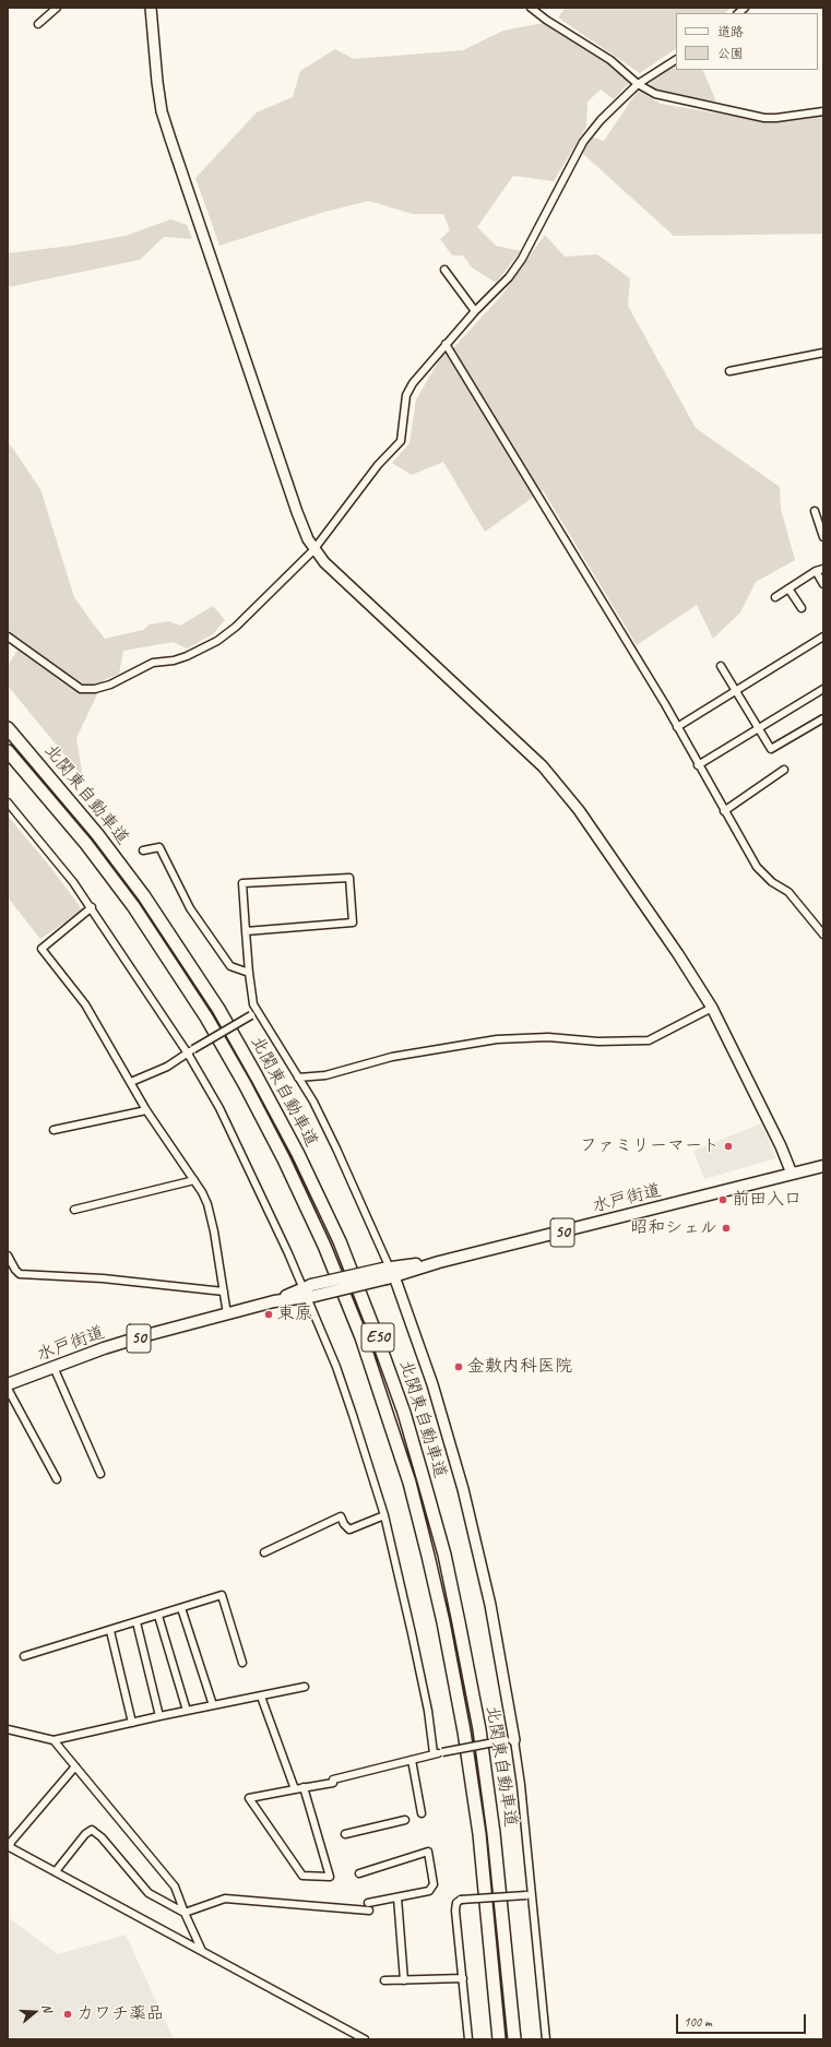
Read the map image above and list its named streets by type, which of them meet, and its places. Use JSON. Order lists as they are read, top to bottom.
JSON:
{
  "streets": {
    "highway": ["北関東自動車道", "E50"],
    "main road": ["水戸街道", "50"]
  },
  "places": [
    "ファミリーマート",
    "前田入口",
    "昭和シェル",
    "東原",
    "金敷内科医院",
    "カワチ薬品"
  ],
  "legend": ["道路", "公園"],
  "scale_bar": "100 m",
  "north": "right"
}
